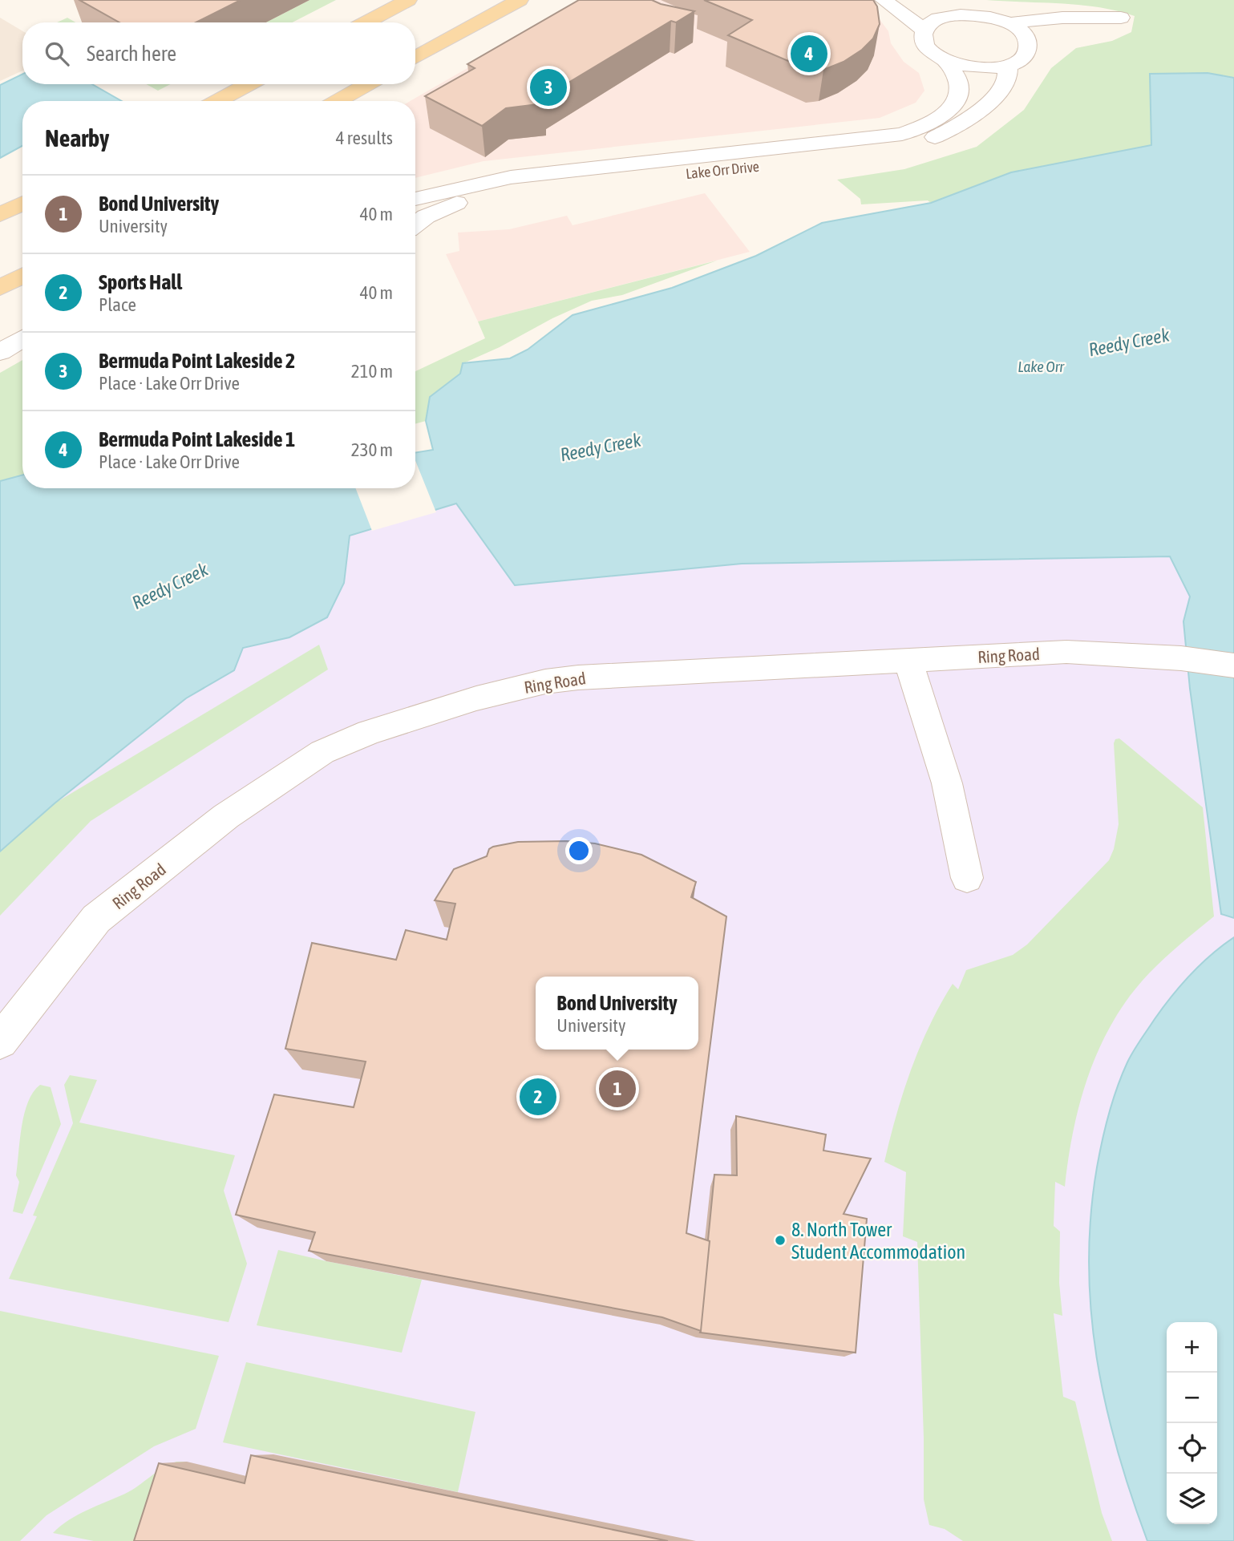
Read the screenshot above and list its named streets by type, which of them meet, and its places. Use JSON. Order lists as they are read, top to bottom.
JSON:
{
  "streets": {
    "street": ["Lake Orr Drive", "Ring Road"]
  },
  "water": ["Reedy Creek", "Lake Orr"],
  "places": ["8. North Tower Student Accommodation"],
  "page": {
    "search": "Search here",
    "pins": [
      "4",
      "3",
      "1",
      "2"
    ],
    "heading": ["Nearby", "4 results"],
    "list": [
      {
        "mark": "1",
        "name": "Bond University",
        "note": "University",
        "value": "40 m"
      },
      {
        "mark": "2",
        "name": "Sports Hall",
        "note": "Place",
        "value": "40 m"
      },
      {
        "mark": "3",
        "name": "Bermuda Point Lakeside 2",
        "note": "Place · Lake Orr Drive",
        "value": "210 m"
      },
      {
        "mark": "4",
        "name": "Bermuda Point Lakeside 1",
        "note": "Place · Lake Orr Drive",
        "value": "230 m"
      }
    ],
    "popup": ["Bond University", "University"],
    "map_buttons": ["+", "−"]
  }
}
